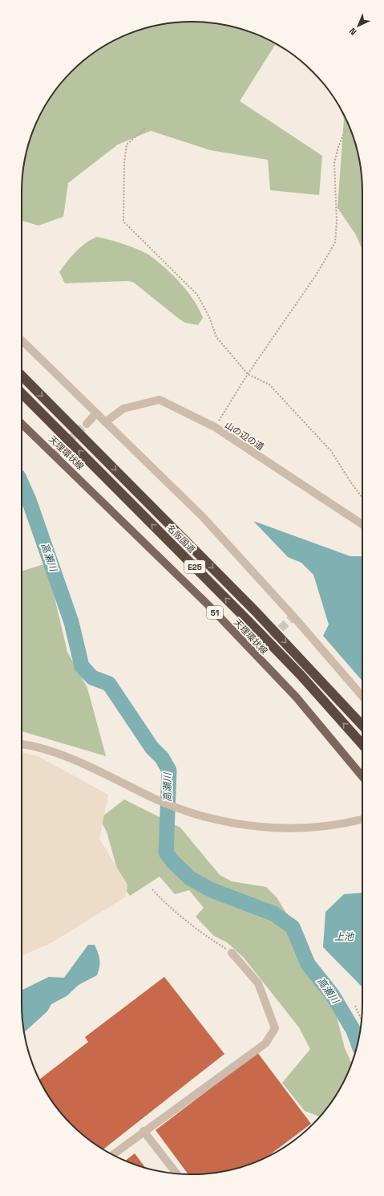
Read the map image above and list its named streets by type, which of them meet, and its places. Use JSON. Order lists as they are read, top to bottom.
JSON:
{
  "streets": {
    "highway": ["名阪国道", "E25"],
    "main road": ["天理環状線", "51"],
    "street": ["山の辺の道"]
  },
  "water": ["高瀬川", "上池"],
  "north": "bottom left"
}
